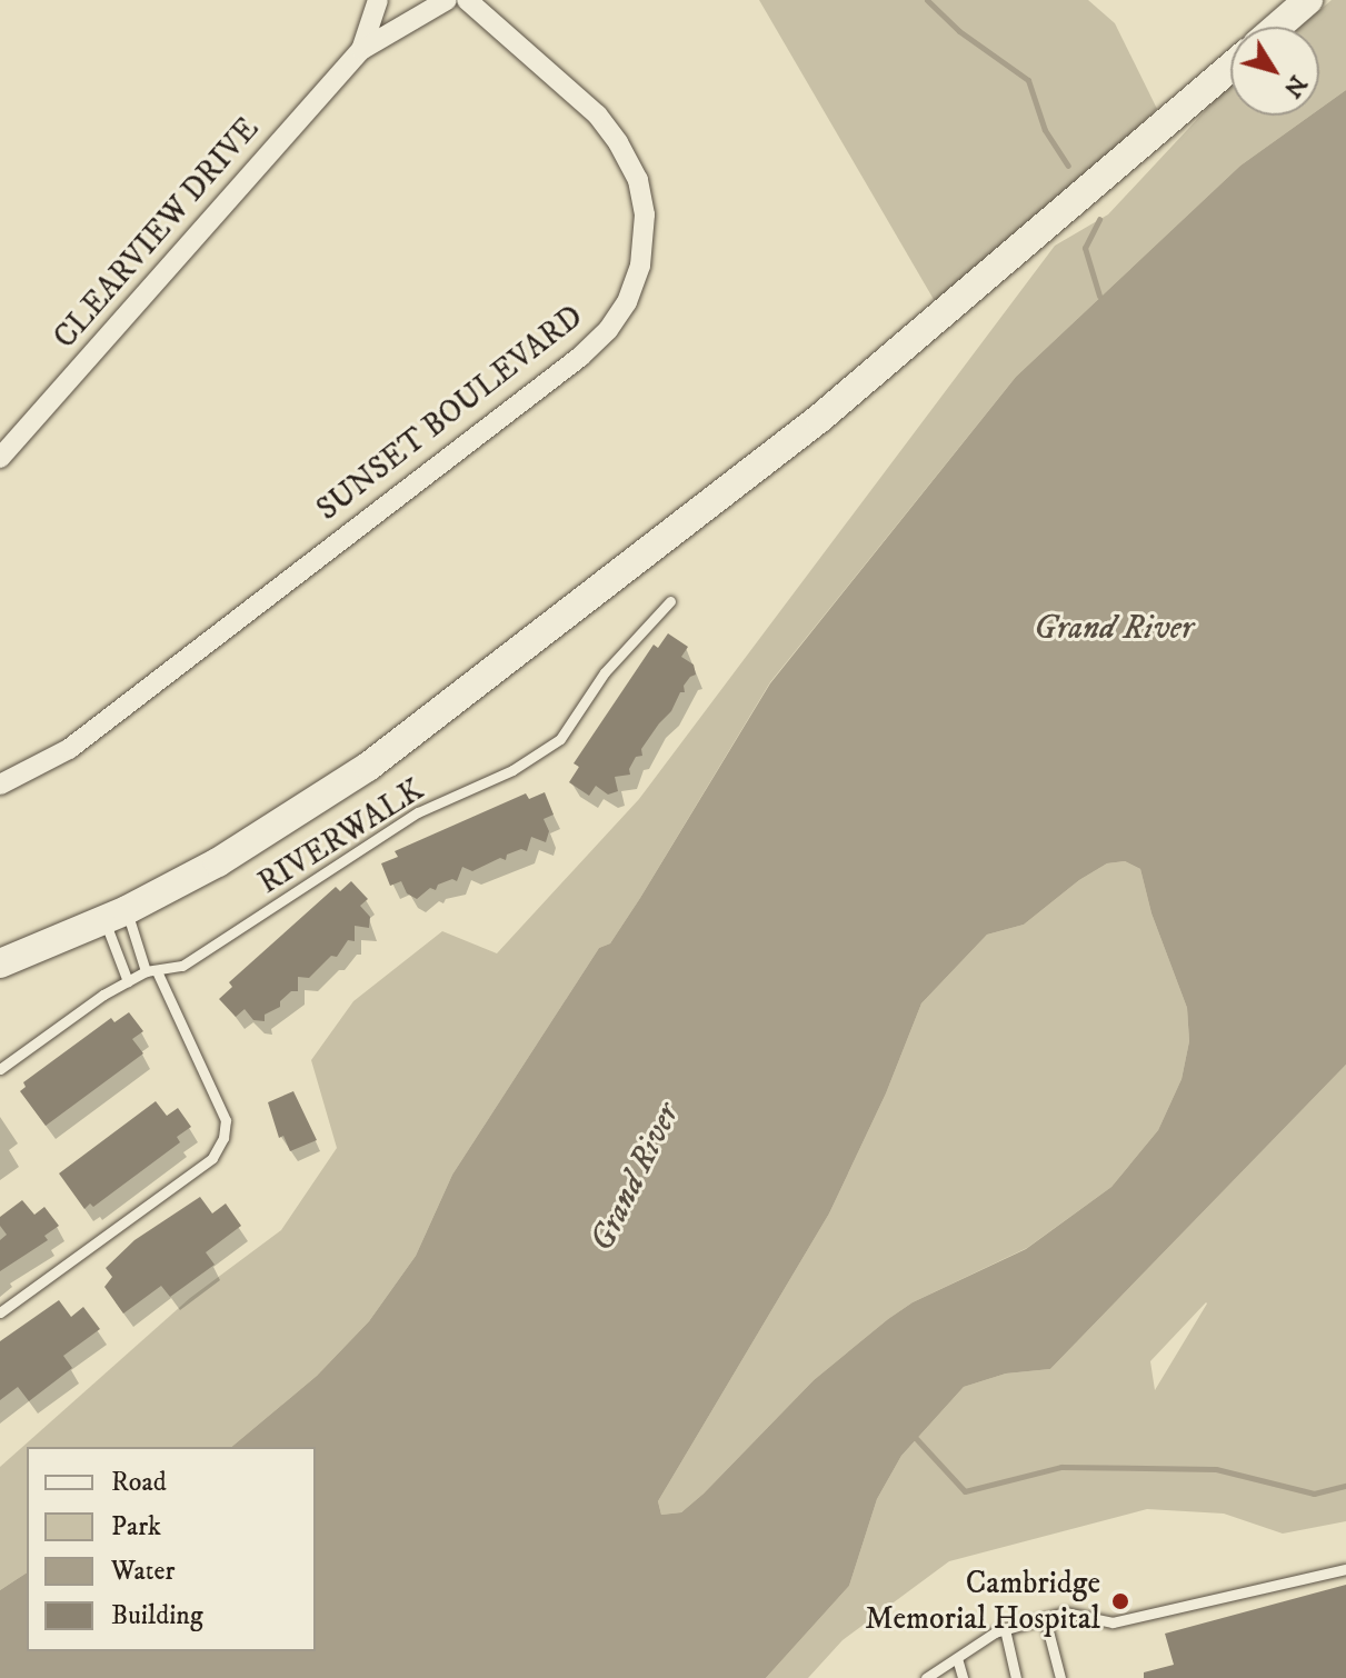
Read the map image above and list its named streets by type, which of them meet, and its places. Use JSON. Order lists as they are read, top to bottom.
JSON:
{
  "streets": {
    "street": ["CLEARVIEW DRIVE", "SUNSET BOULEVARD"],
    "lane": ["RIVERWALK"]
  },
  "water": ["Grand River"],
  "places": ["Cambridge Memorial Hospital"],
  "legend": [
    "Road",
    "Park",
    "Water",
    "Building"
  ],
  "north": "bottom right"
}
